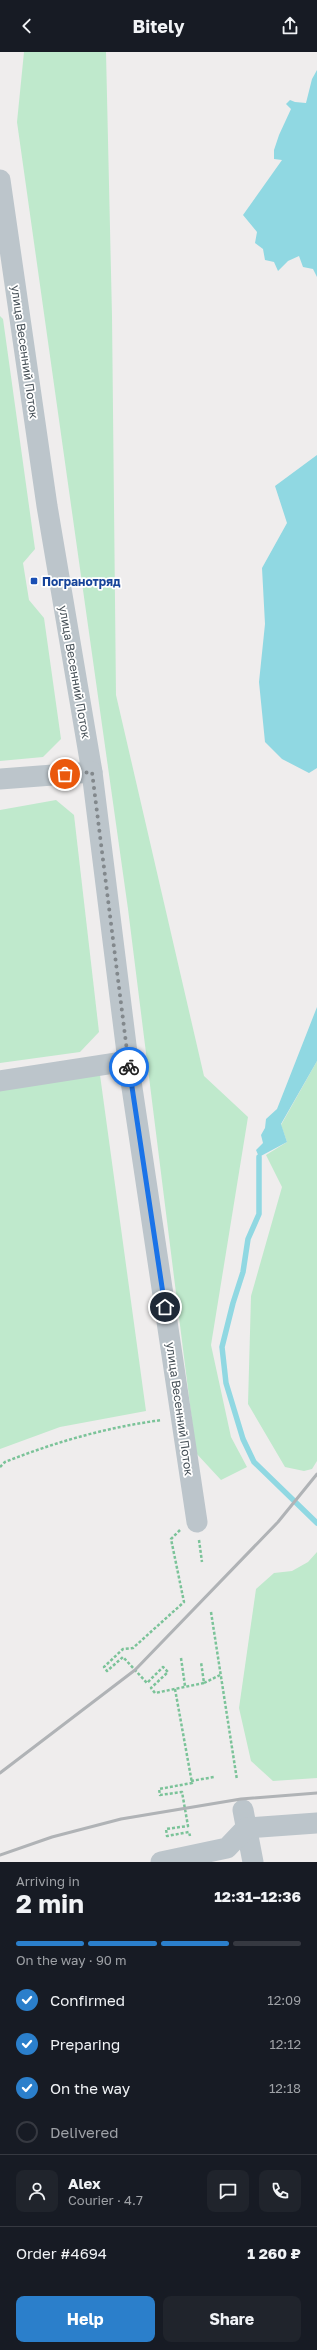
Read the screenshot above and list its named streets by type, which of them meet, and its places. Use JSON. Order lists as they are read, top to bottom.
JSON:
{
  "streets": {
    "street": ["улица Весенний Поток"]
  },
  "places": {
    "transit": ["Погранотряд"]
  },
  "page": {
    "header": "Bitely",
    "heading": ["2 min", "Arriving in", "12:31–12:36"],
    "panel": [
      "Alex",
      "Courier · 4.7",
      "Order #4694",
      "1 260 ₽"
    ],
    "bar": "On the way · 90 m",
    "list": [
      ["Confirmed", "12:09"],
      ["Preparing", "12:12"],
      ["On the way", "12:18"],
      "Delivered"
    ],
    "buttons": ["Help", "Share"]
  }
}
